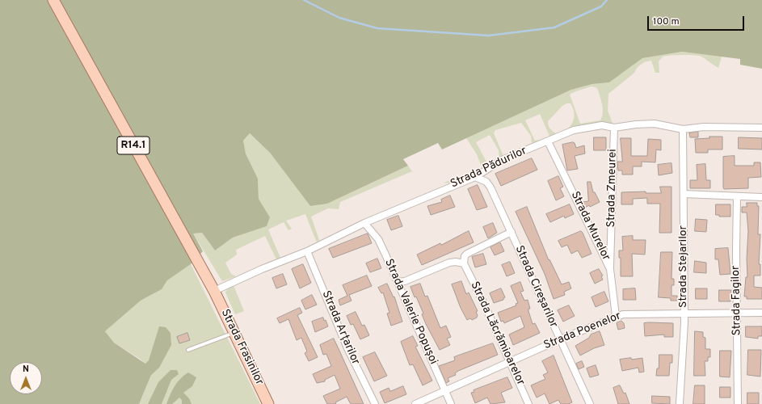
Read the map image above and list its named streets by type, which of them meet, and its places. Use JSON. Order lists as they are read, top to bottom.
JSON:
{
  "streets": {
    "main road": ["R14.1", "Strada Frasinilor"],
    "street": [
      "Strada Pădurilor",
      "Strada Zmeurei",
      "Strada Murelor",
      "Strada Stejarilor",
      "Strada Cireșarilor",
      "Strada Fagilor",
      "Strada Valerie Popușoi",
      "Strada Arțarilor",
      "Strada Poenelor",
      "Strada Lăcrămioarelor"
    ]
  },
  "crossings": [
    ["R14.1", "Strada Pădurilor"],
    ["R14.1", "Strada Frasinilor"],
    ["Strada Pădurilor", "Strada Zmeurei"],
    ["Strada Pădurilor", "Strada Murelor"],
    ["Strada Pădurilor", "Strada Stejarilor"],
    ["Strada Pădurilor", "Strada Cireșarilor"],
    ["Strada Pădurilor", "Strada Valerie Popușoi"],
    ["Strada Pădurilor", "Strada Arțarilor"],
    ["Strada Pădurilor", "Strada Frasinilor"],
    ["Strada Zmeurei", "Strada Murelor"],
    ["Strada Murelor", "Strada Poenelor"],
    ["Strada Stejarilor", "Strada Poenelor"],
    ["Strada Cireșarilor", "Strada Poenelor"],
    ["Strada Fagilor", "Strada Poenelor"],
    ["Strada Valerie Popușoi", "Strada Poenelor"],
    ["Strada Poenelor", "Strada Lăcrămioarelor"]
  ],
  "scale_bar": "100 m",
  "north": "top"
}
